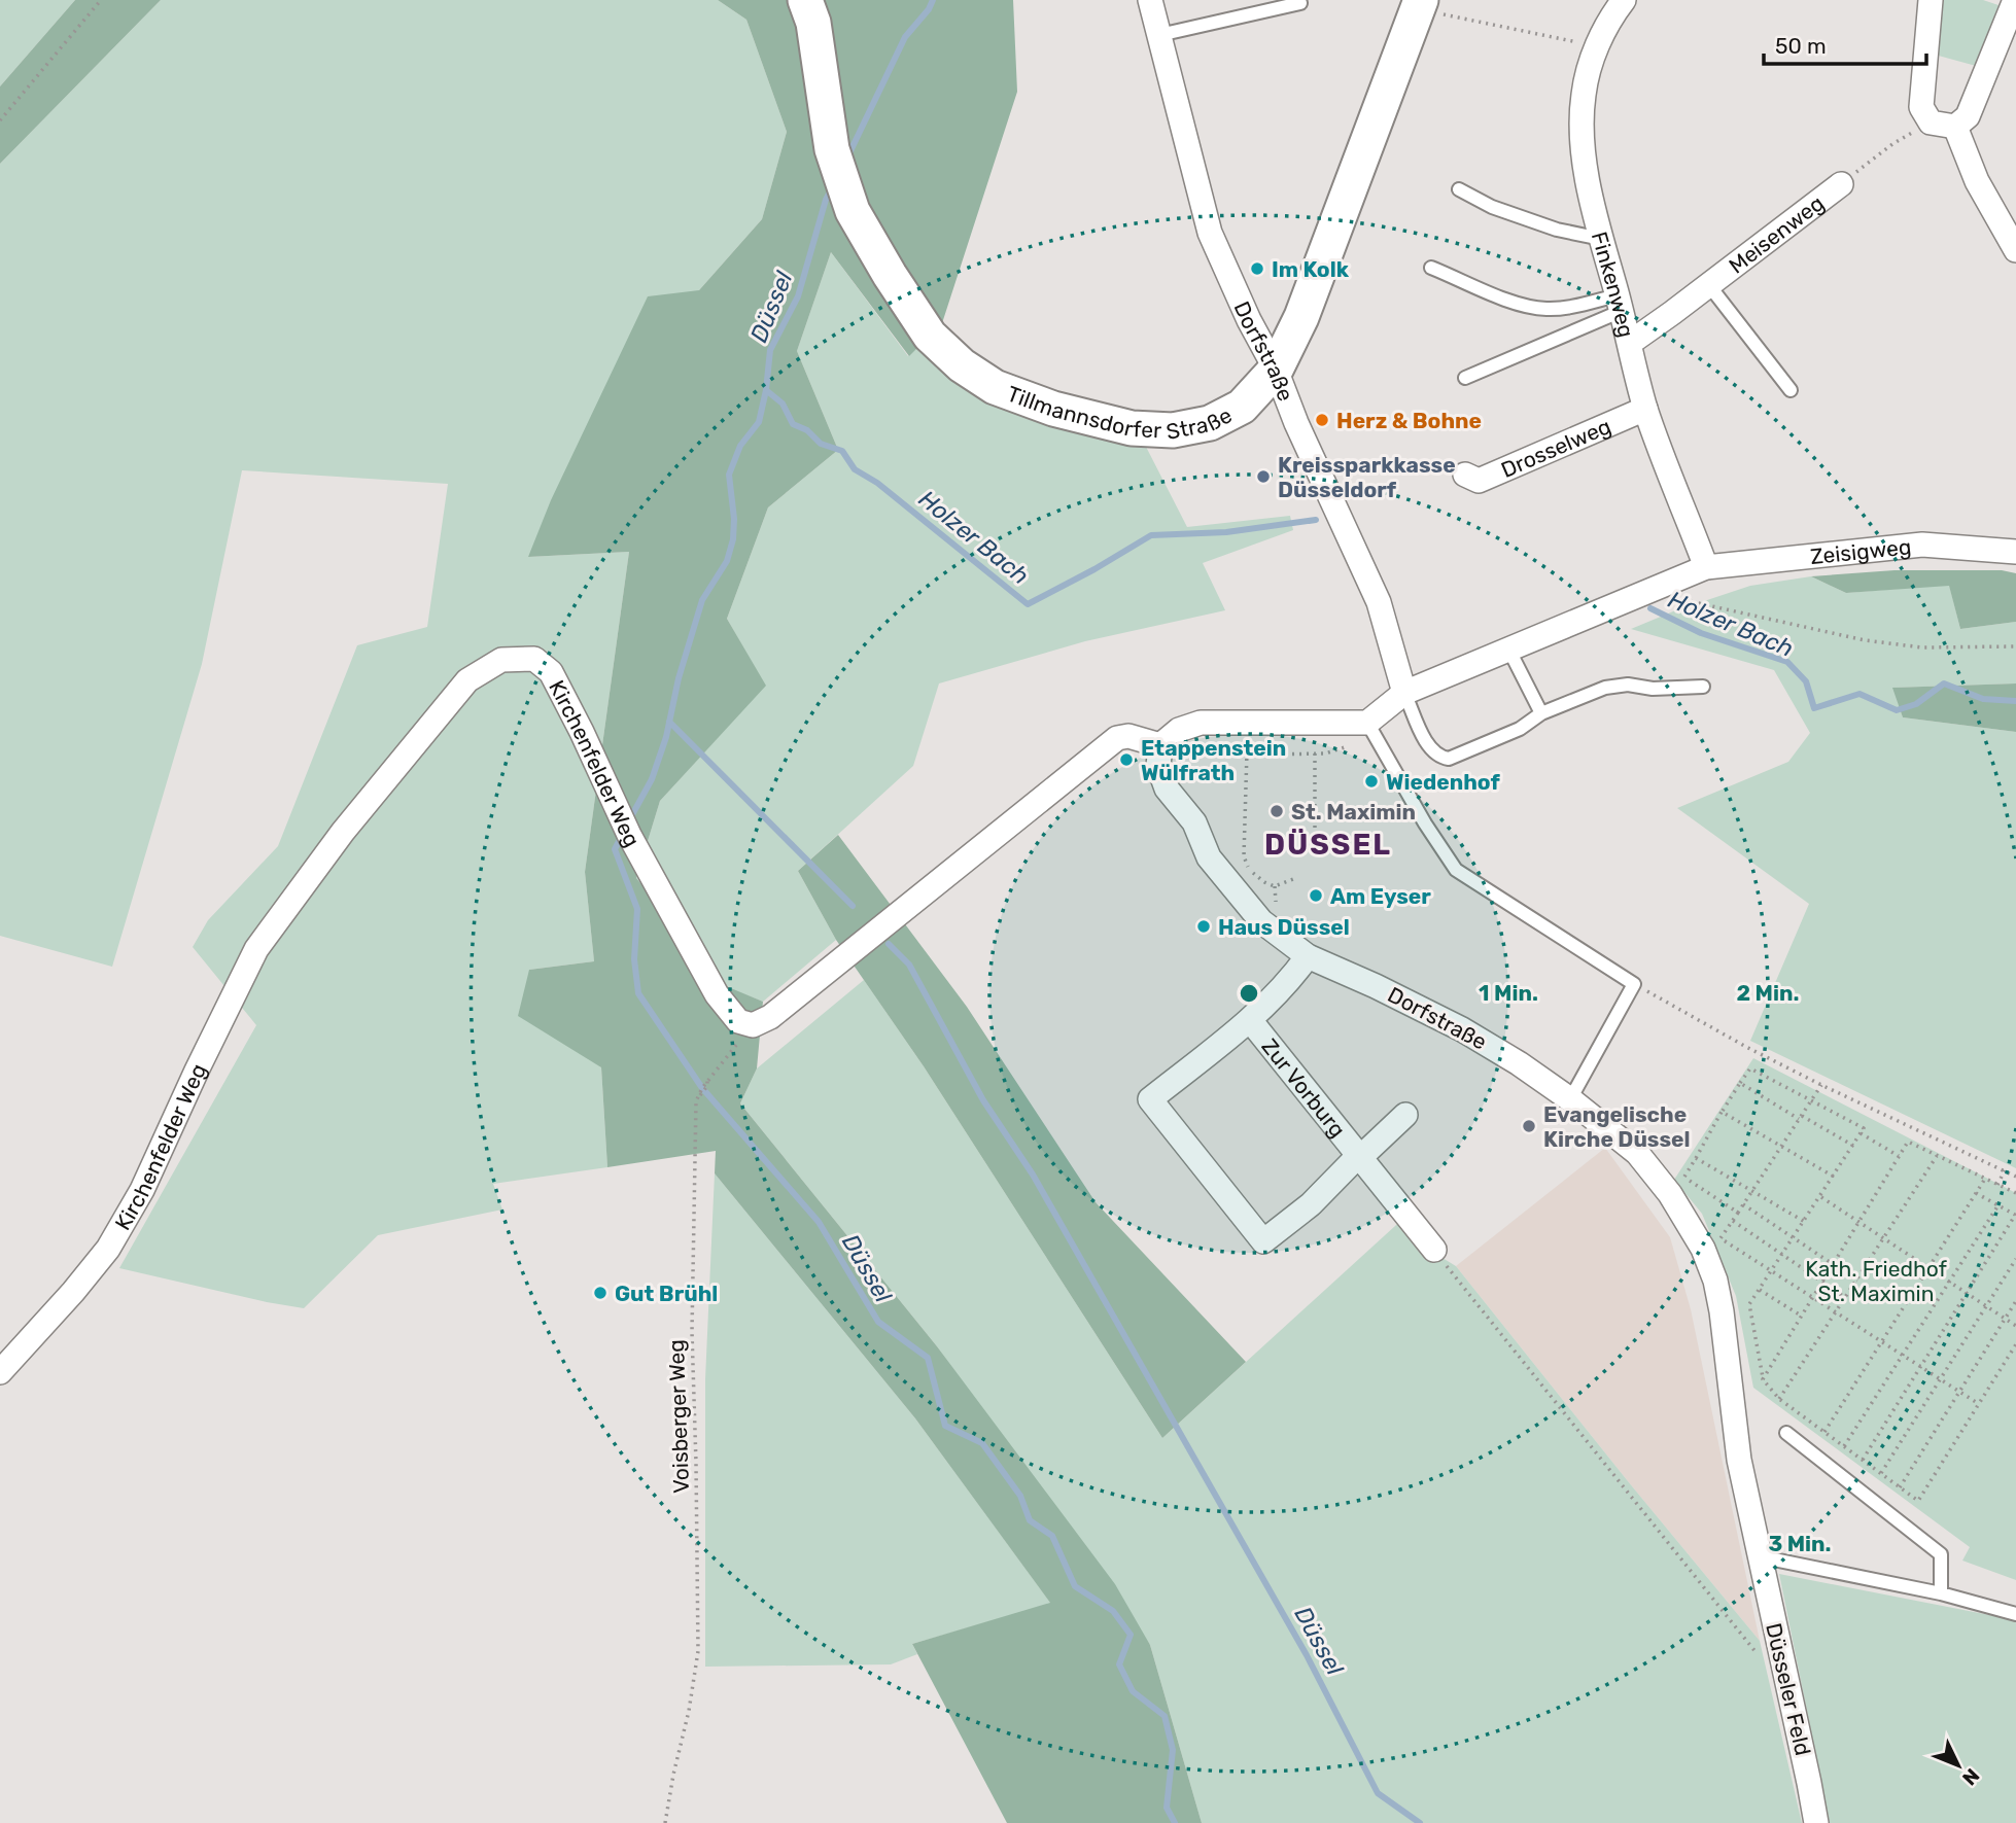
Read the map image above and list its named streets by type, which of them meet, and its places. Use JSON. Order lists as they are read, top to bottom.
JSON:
{
  "streets": {
    "main road": ["Tillmannsdorfer Straße"],
    "street": [
      "Meisenweg",
      "Finkenweg",
      "Dorfstraße",
      "Drosselweg",
      "Zeisigweg",
      "Kirchenfelder Weg",
      "Zur Vorburg",
      "Düsseler Feld"
    ],
    "path": ["Voisberger Weg"]
  },
  "crossings": [
    ["Meisenweg", "Finkenweg"],
    ["Finkenweg", "Drosselweg"],
    ["Finkenweg", "Zeisigweg"],
    ["Dorfstraße", "Tillmannsdorfer Straße"],
    ["Dorfstraße", "Düsseler Feld"],
    ["Kirchenfelder Weg", "Voisberger Weg"]
  ],
  "districts": ["DÜSSEL"],
  "water": ["Düssel", "Holzer Bach"],
  "parks": ["Kath. Friedhof St. Maximin"],
  "places": [
    "Im Kolk",
    "Herz & Bohne",
    "Kreissparkkasse Düsseldorf",
    "Etappenstein Wülfrath",
    "Wiedenhof",
    "St. Maximin",
    "Am Eyser",
    "Haus Düssel",
    "Evangelische Kirche Düssel",
    "Gut Brühl"
  ],
  "scale_bar": "50 m",
  "north": "bottom right",
  "rings": ["1 Min.", "2 Min.", "3 Min."]
}
